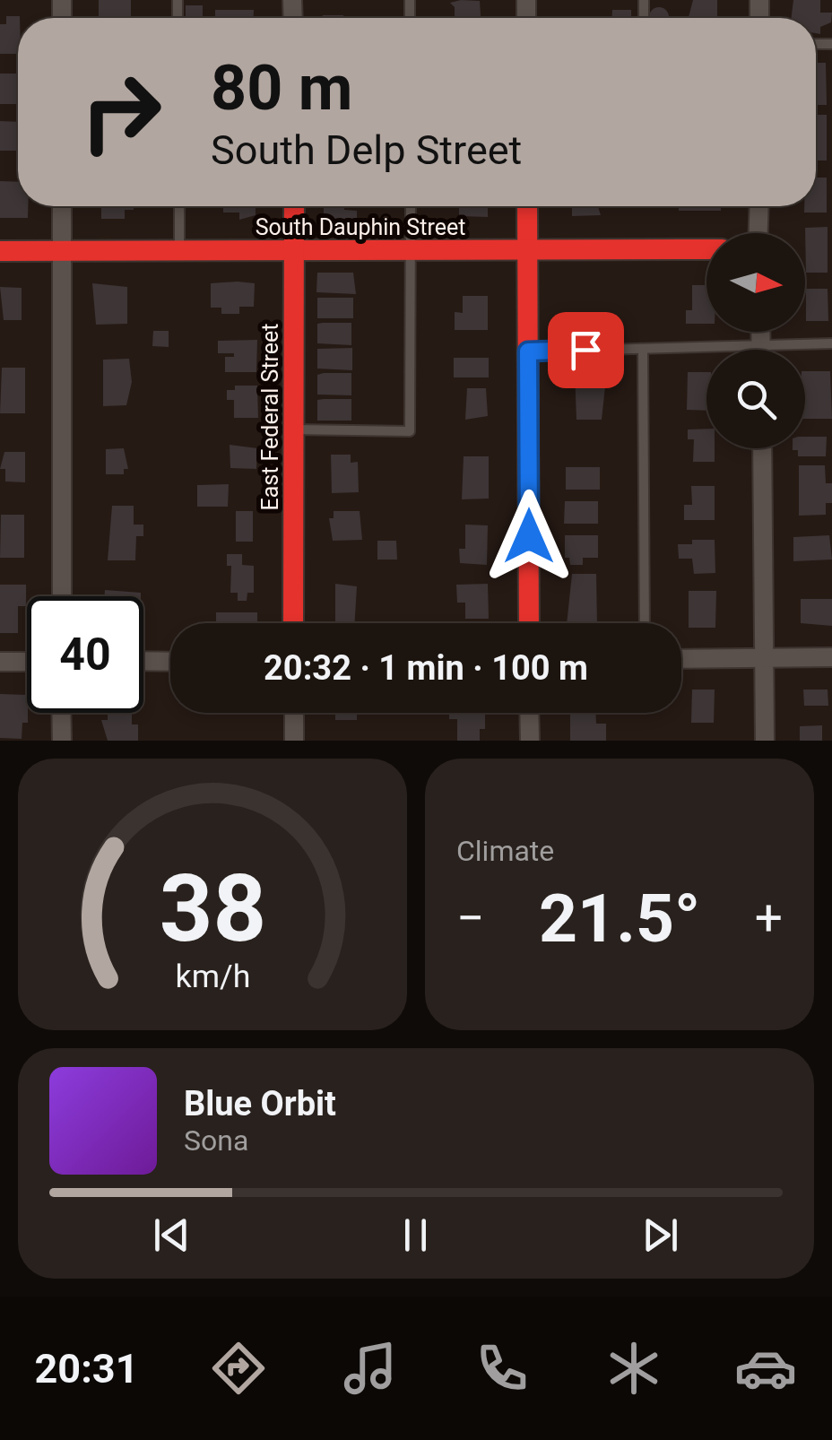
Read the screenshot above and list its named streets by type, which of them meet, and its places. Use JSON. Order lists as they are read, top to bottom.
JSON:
{
  "streets": {
    "street": ["South Dauphin Street", "East Federal Street"]
  },
  "crossings": [
    ["South Dauphin Street", "East Federal Street"]
  ],
  "north": "right",
  "page": {
    "turn": ["80 m", "South Delp Street"],
    "limit": "40",
    "trip": "20:32 · 1 min · 100 m",
    "tile": "Climate",
    "heat": ["−", "21.5°", "+"],
    "song": ["Blue Orbit", "Sona"],
    "tabs": "20:31",
    "gauge": ["38", "km/h"]
  }
}
